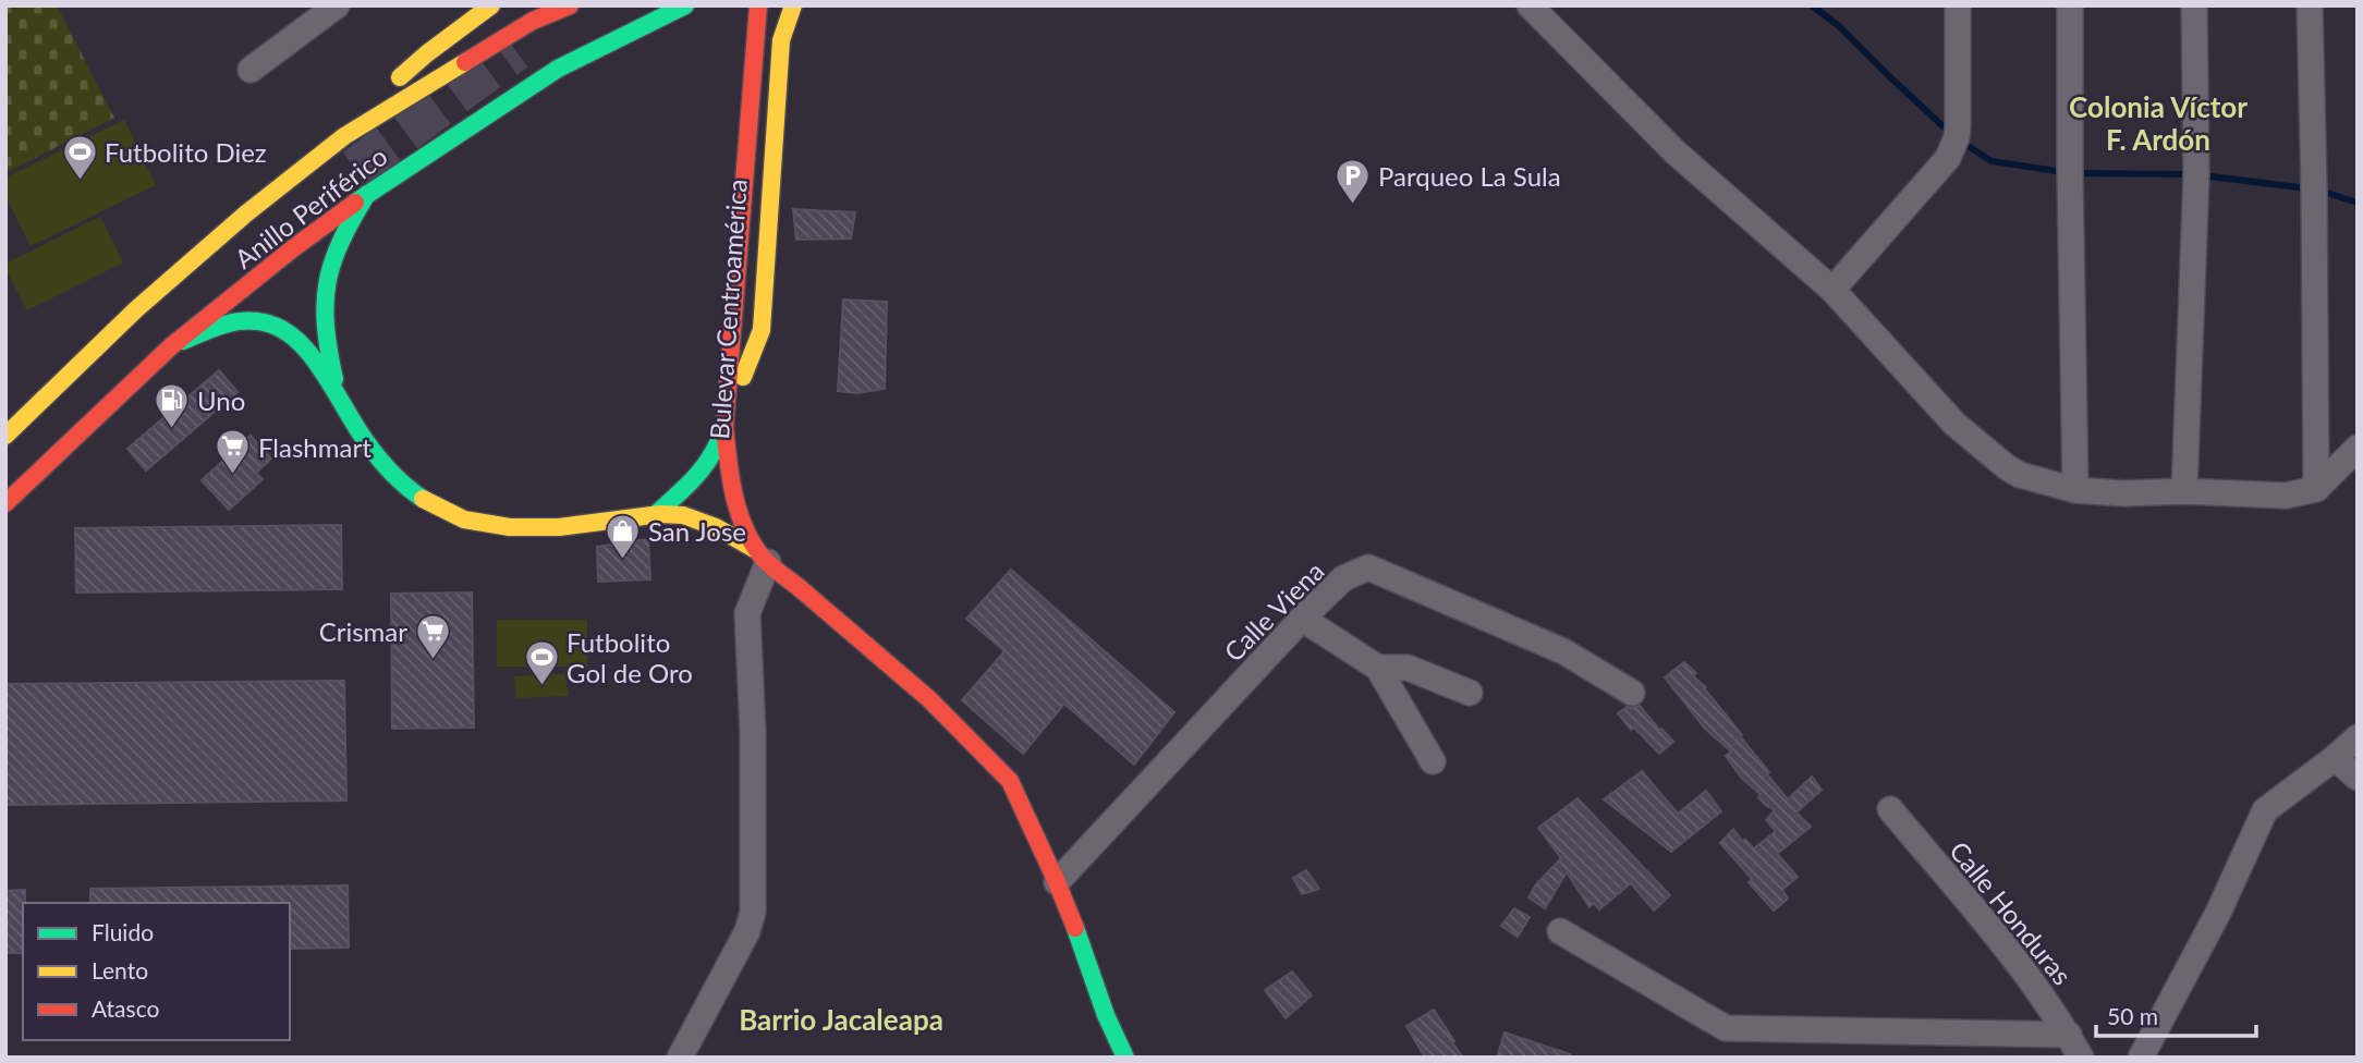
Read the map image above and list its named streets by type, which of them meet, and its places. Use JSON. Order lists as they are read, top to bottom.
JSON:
{
  "streets": {
    "main road": ["Anillo Periférico", "Bulevar Centroamérica"],
    "street": ["Calle Viena", "Calle Honduras"]
  },
  "districts": ["Colonia Víctor F. Ardón", "Barrio Jacaleapa"],
  "places": {
    "sports": ["Futbolito Diez", "Futbolito Gol de Oro"],
    "parking": ["Parqueo La Sula"],
    "fuel station": ["Uno"],
    "supermarket": ["Flashmart", "Crismar"],
    "shop": ["San Jose"]
  },
  "legend": ["Fluido", "Lento", "Atasco"],
  "scale_bar": "50 m"
}
